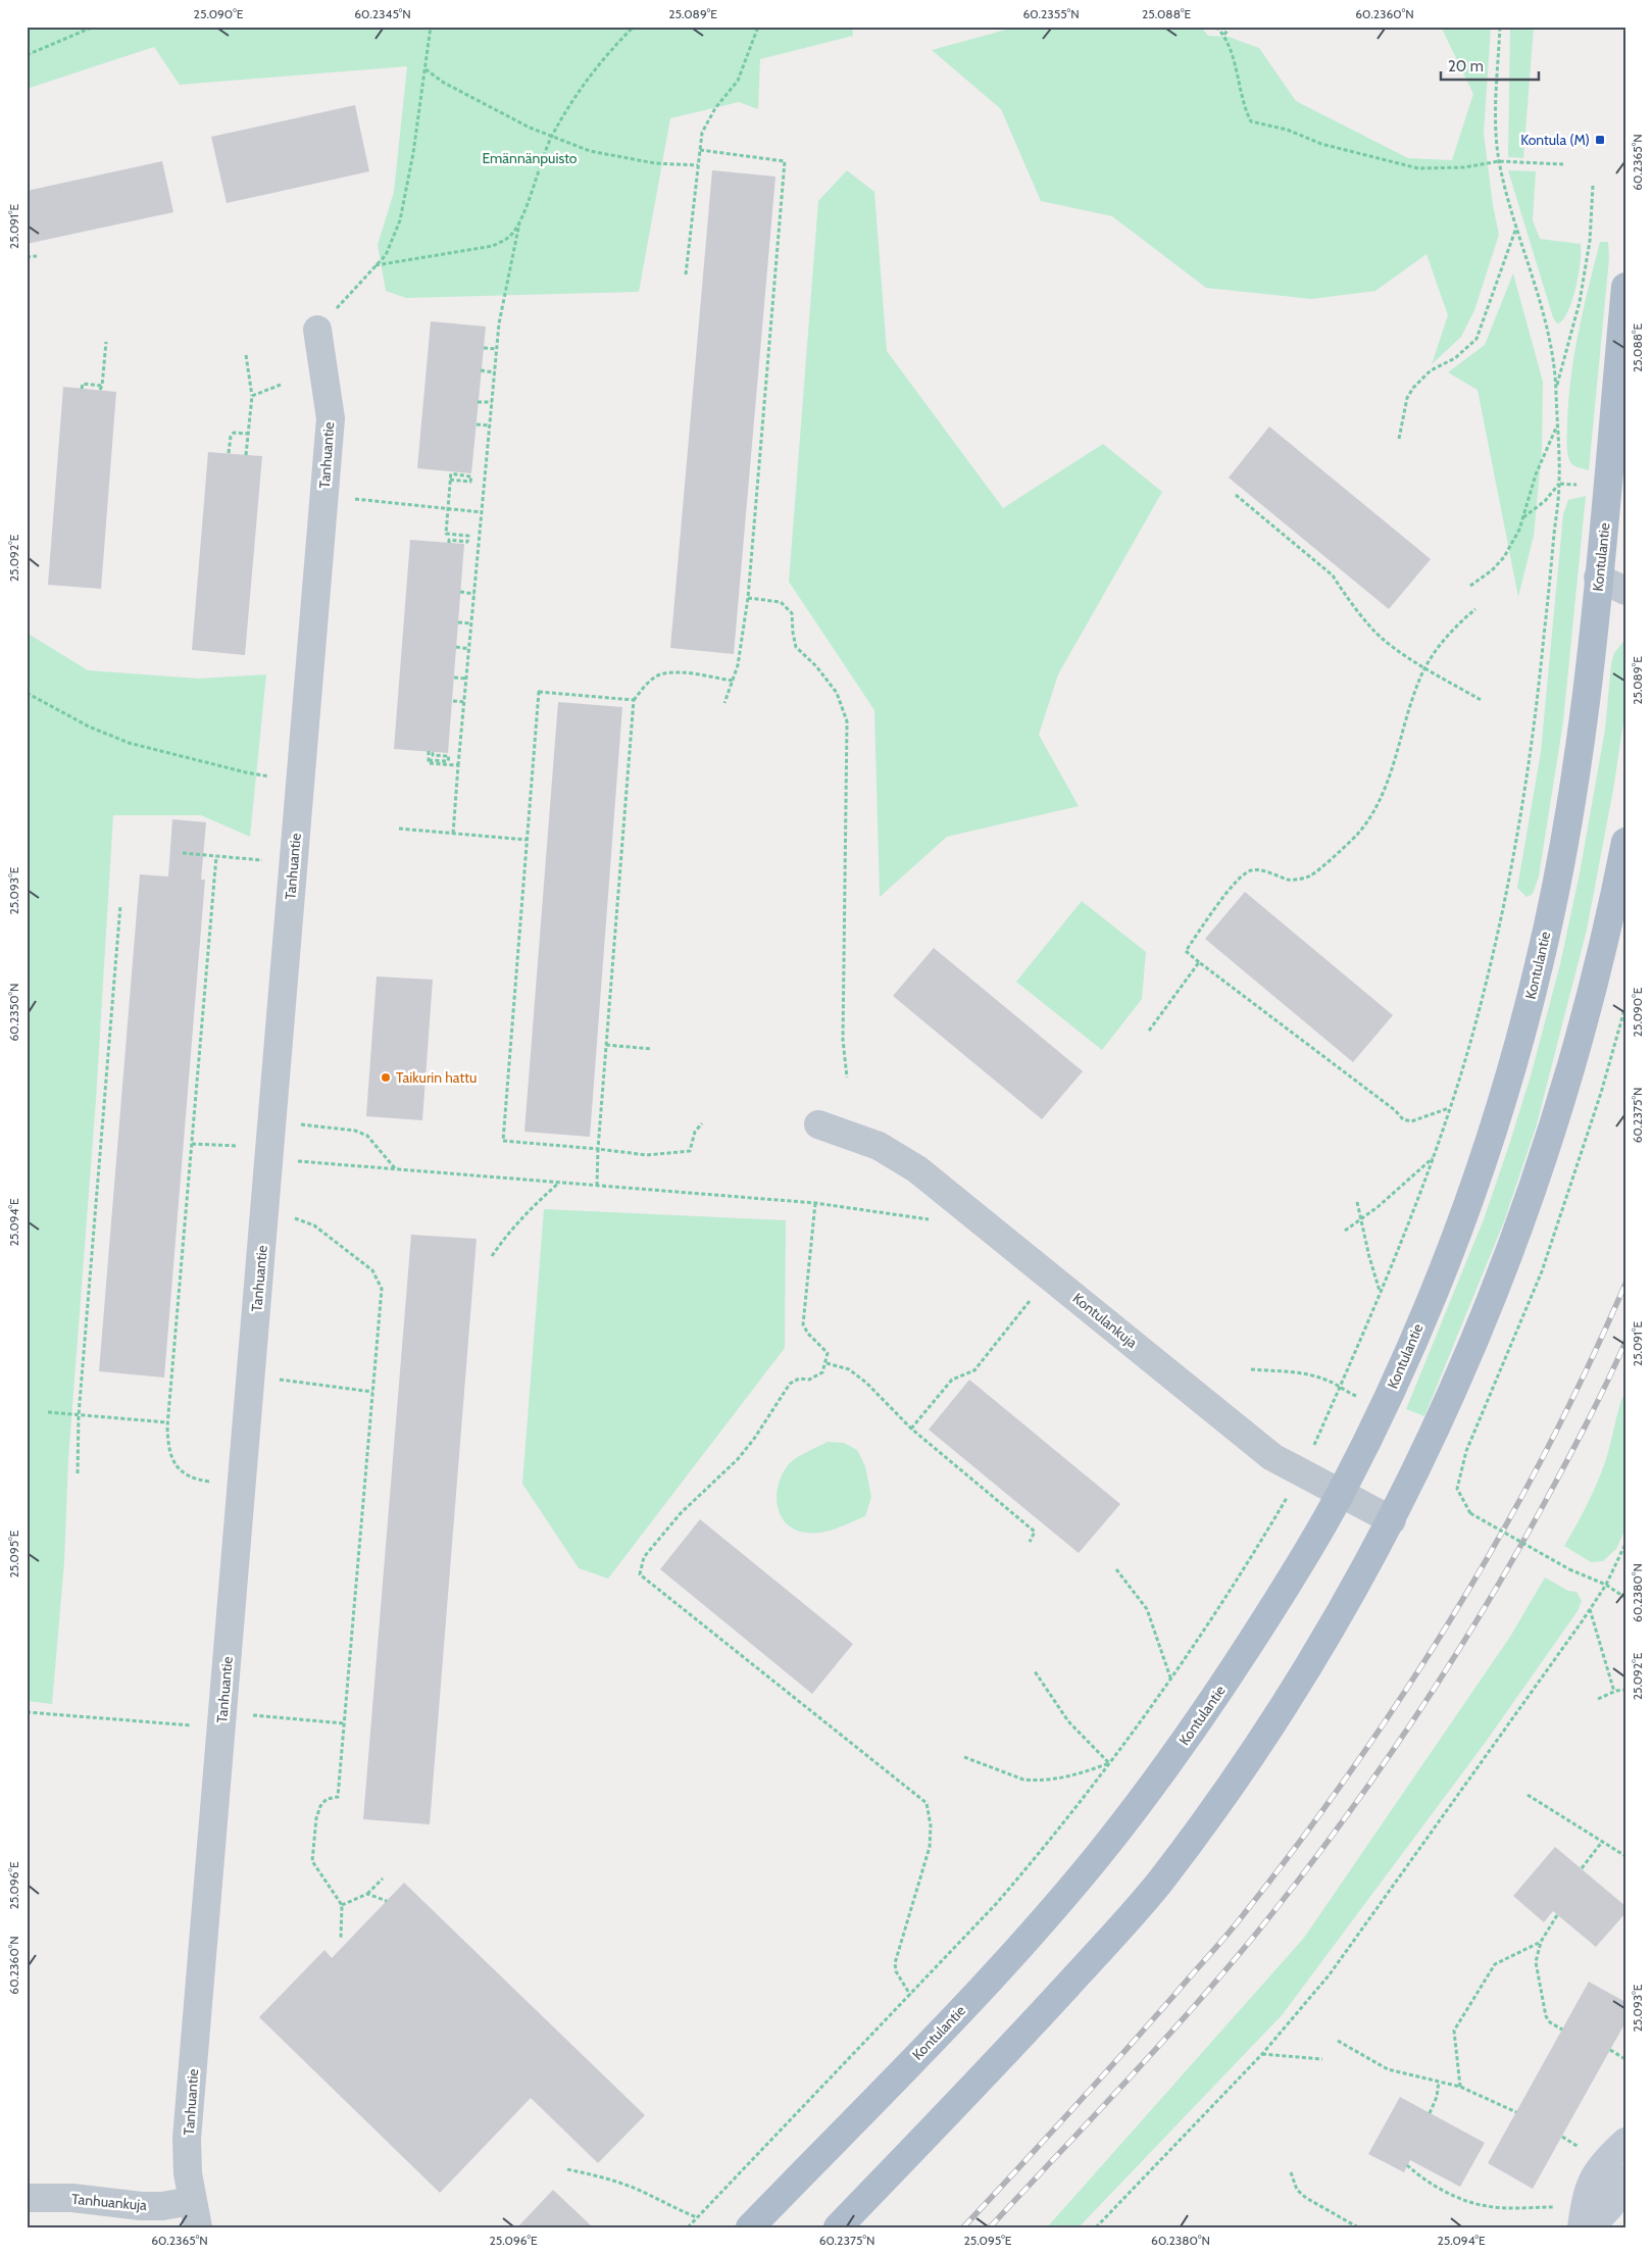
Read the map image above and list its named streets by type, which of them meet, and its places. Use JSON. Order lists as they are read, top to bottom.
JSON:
{
  "streets": {
    "main road": ["Kontulantie"],
    "street": ["Tanhuantie", "Kontulankuja", "Tanhuankuja"]
  },
  "crossings": [
    ["Tanhuantie", "Tanhuankuja"],
    ["Kontulantie", "Kontulankuja"]
  ],
  "parks": ["Emännänpuisto"],
  "places": {
    "transit": ["Kontula (M)"],
    "other": ["Taikurin hattu"]
  },
  "scale_bar": "20 m",
  "coordinates": [
    "25.090°E",
    "60.2345°N",
    "25.089°E",
    "60.2355°N",
    "25.088°E",
    "60.2360°N",
    "60.2365°N",
    "25.091°E",
    "25.092°E",
    "25.093°E",
    "60.2350°N",
    "60.2375°N",
    "25.094°E",
    "25.095°E",
    "60.2380°N",
    "25.096°E"
  ]
}
